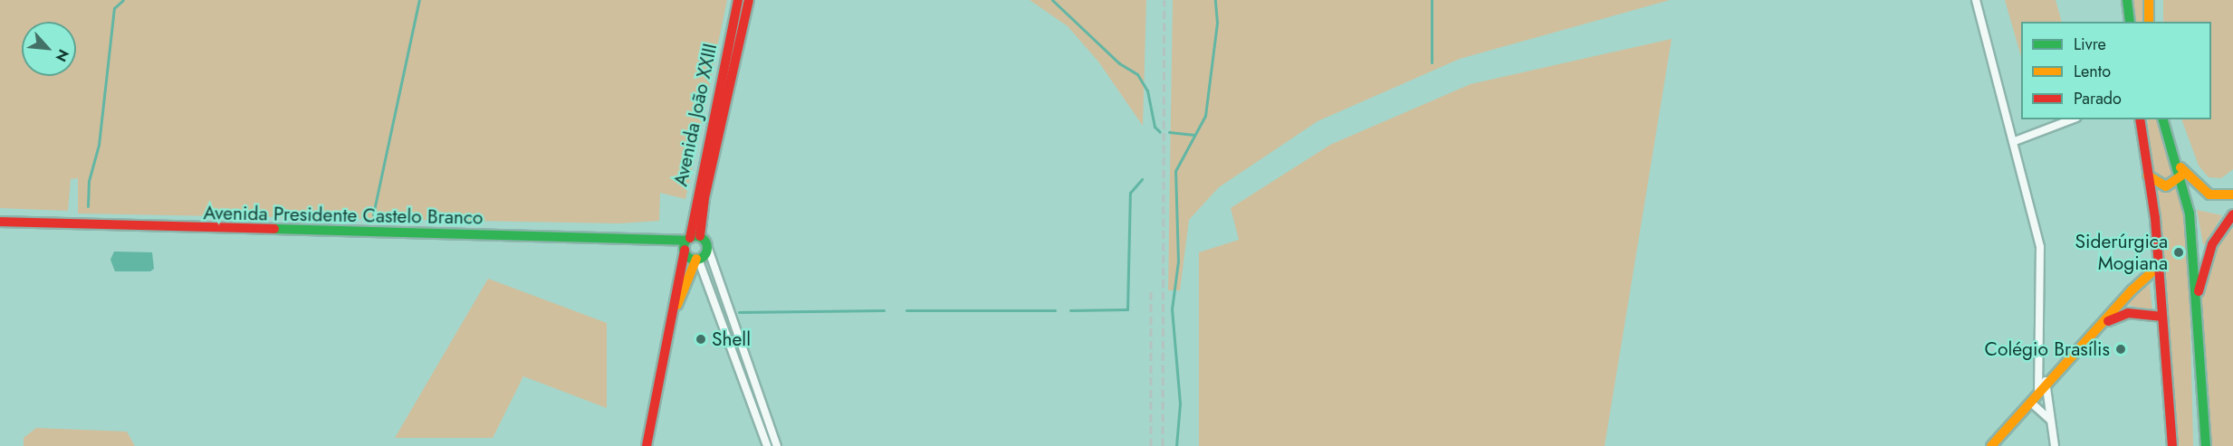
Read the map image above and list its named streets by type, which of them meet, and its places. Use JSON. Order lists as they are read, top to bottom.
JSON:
{
  "streets": {
    "main road": ["Avenida João XXIII", "Avenida Presidente Castelo Branco"]
  },
  "crossings": [
    ["Avenida João XXIII", "Avenida Presidente Castelo Branco"]
  ],
  "places": ["Siderúrgica Mogiana", "Shell", "Colégio Brasílis"],
  "legend": ["Livre", "Lento", "Parado"],
  "north": "bottom right"
}
